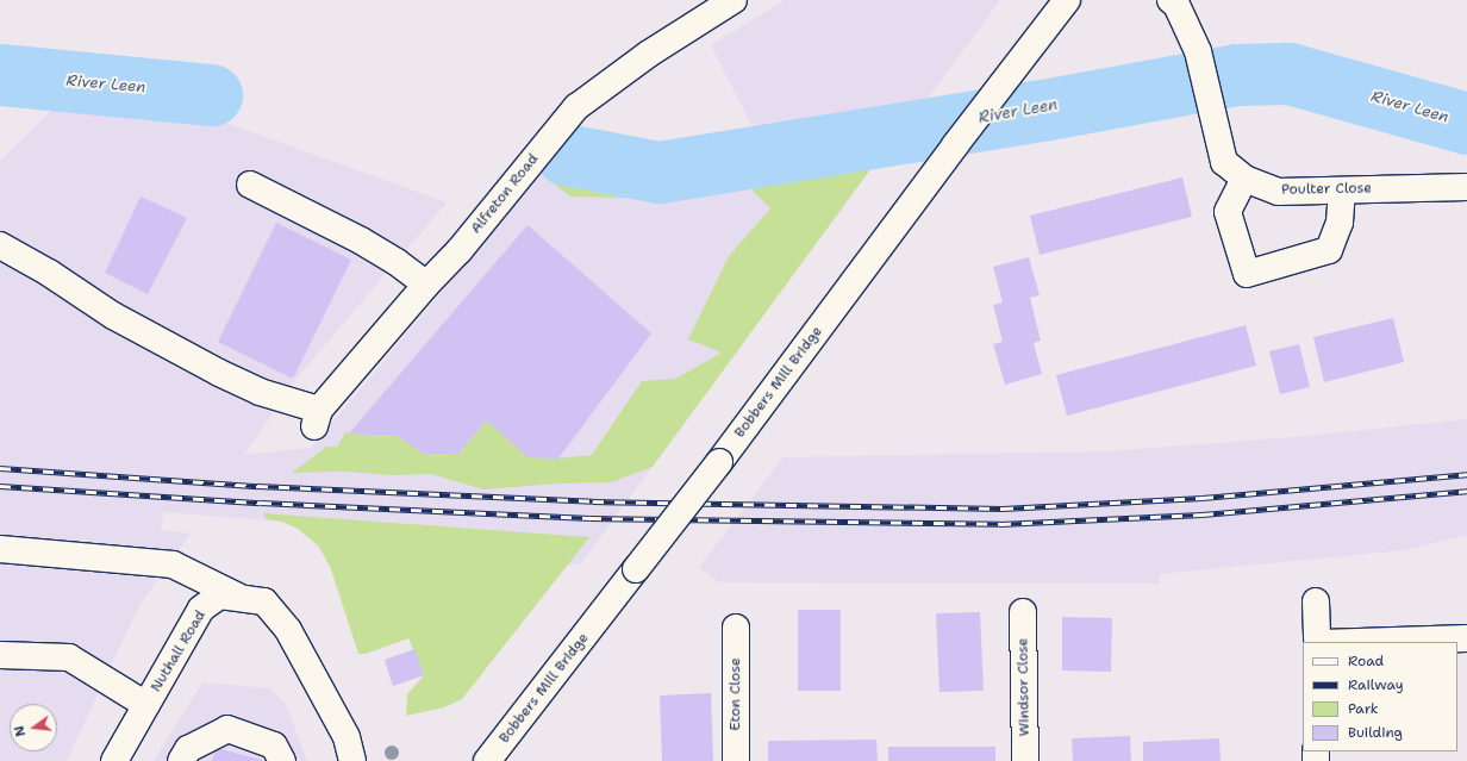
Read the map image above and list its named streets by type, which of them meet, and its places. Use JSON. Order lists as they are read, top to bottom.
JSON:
{
  "streets": {
    "street": [
      "Poulter Close",
      "Alfreton Road",
      "Bobbers Mill Bridge",
      "Nuthall Road",
      "Windsor Close",
      "Eton Close"
    ]
  },
  "water": ["River Leen"],
  "legend": [
    "Road",
    "Railway",
    "Park",
    "Building"
  ],
  "north": "left"
}
